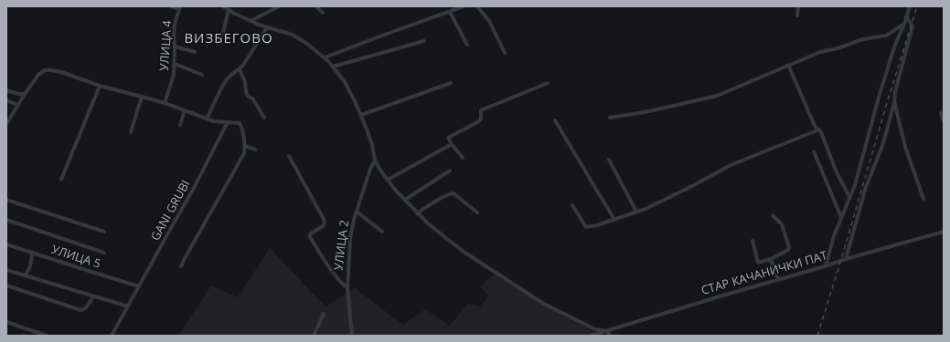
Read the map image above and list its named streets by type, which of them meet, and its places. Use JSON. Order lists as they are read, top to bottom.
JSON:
{
  "streets": {
    "street": [
      "УЛИЦА 4",
      "GANI GRUBI",
      "УЛИЦА 2",
      "УЛИЦА 5",
      "СТАР КАЧАНИЧКИ ПАТ"
    ]
  },
  "crossings": [
    ["GANI GRUBI", "УЛИЦА 5"]
  ],
  "districts": ["ВИЗБЕГОВО"]
}
